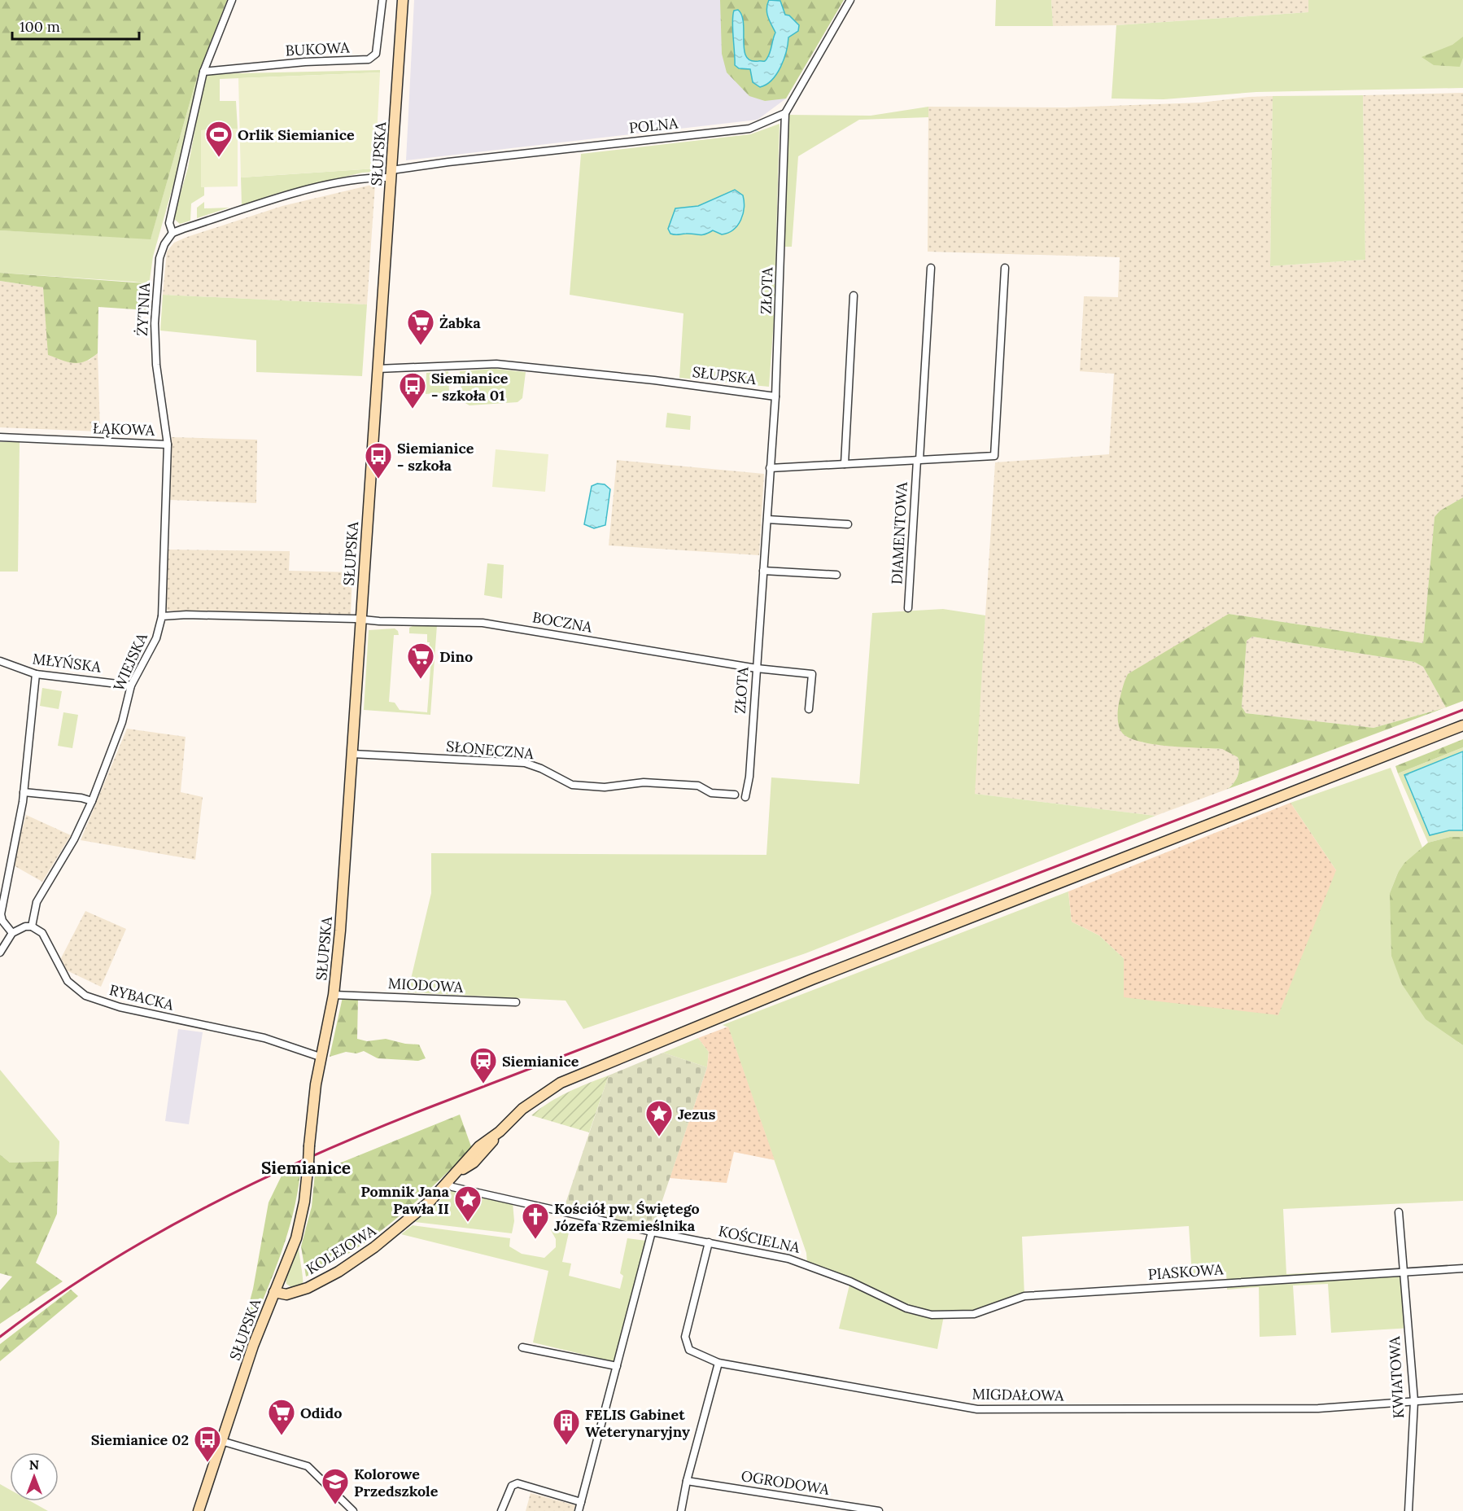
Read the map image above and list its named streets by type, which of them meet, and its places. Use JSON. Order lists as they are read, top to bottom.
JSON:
{
  "streets": {
    "main road": ["SŁUPSKA", "KOLEJOWA"],
    "street": [
      "BUKOWA",
      "POLNA",
      "ZŁOTA",
      "ŻYTNIA",
      "ŁĄKOWA",
      "DIAMENTOWA",
      "BOCZNA",
      "WIEJSKA",
      "MŁYŃSKA",
      "SŁONECZNA",
      "MIODOWA",
      "RYBACKA",
      "KOŚCIELNA",
      "PIASKOWA",
      "KWIATOWA",
      "MIGDAŁOWA",
      "OGRODOWA"
    ]
  },
  "crossings": [
    ["POLNA", "SŁUPSKA"],
    ["POLNA", "ZŁOTA"],
    ["SŁUPSKA", "ZŁOTA"],
    ["SŁUPSKA", "BOCZNA"],
    ["SŁUPSKA", "SŁONECZNA"],
    ["SŁUPSKA", "MIODOWA"],
    ["SŁUPSKA", "RYBACKA"],
    ["SŁUPSKA", "KOLEJOWA"],
    ["ZŁOTA", "BOCZNA"],
    ["ŻYTNIA", "ŁĄKOWA"],
    ["ŻYTNIA", "WIEJSKA"],
    ["WIEJSKA", "MŁYŃSKA"],
    ["WIEJSKA", "RYBACKA"],
    ["KOŚCIELNA", "KOLEJOWA"],
    ["KOŚCIELNA", "PIASKOWA"],
    ["KOŚCIELNA", "MIGDAŁOWA"],
    ["PIASKOWA", "KWIATOWA"],
    ["KWIATOWA", "MIGDAŁOWA"]
  ],
  "districts": ["Siemianice"],
  "places": {
    "sports": ["Orlik Siemianice"],
    "supermarket": ["Żabka", "Dino", "Odido"],
    "bus stop": ["Siemianice - szkoła 01", "Siemianice - szkoła", "Siemianice 02"],
    "station": ["Siemianice"],
    "place": ["Jezus", "Pomnik Jana Pawła II"],
    "church": ["Kościół pw. Świętego Józefa Rzemieślnika"],
    "building": ["FELIS Gabinet Weterynaryjny"],
    "school or university": ["Kolorowe Przedszkole"]
  },
  "scale_bar": "100 m",
  "north": "top"
}
